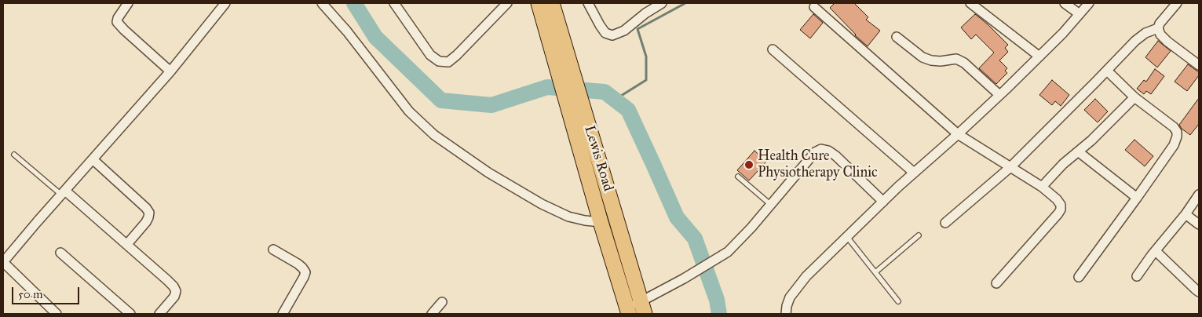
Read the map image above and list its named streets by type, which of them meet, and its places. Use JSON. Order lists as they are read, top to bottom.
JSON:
{
  "streets": {
    "main road": ["Lewis Road"]
  },
  "places": ["Health Cure Physiotherapy Clinic"],
  "scale_bar": "50 m"
}
